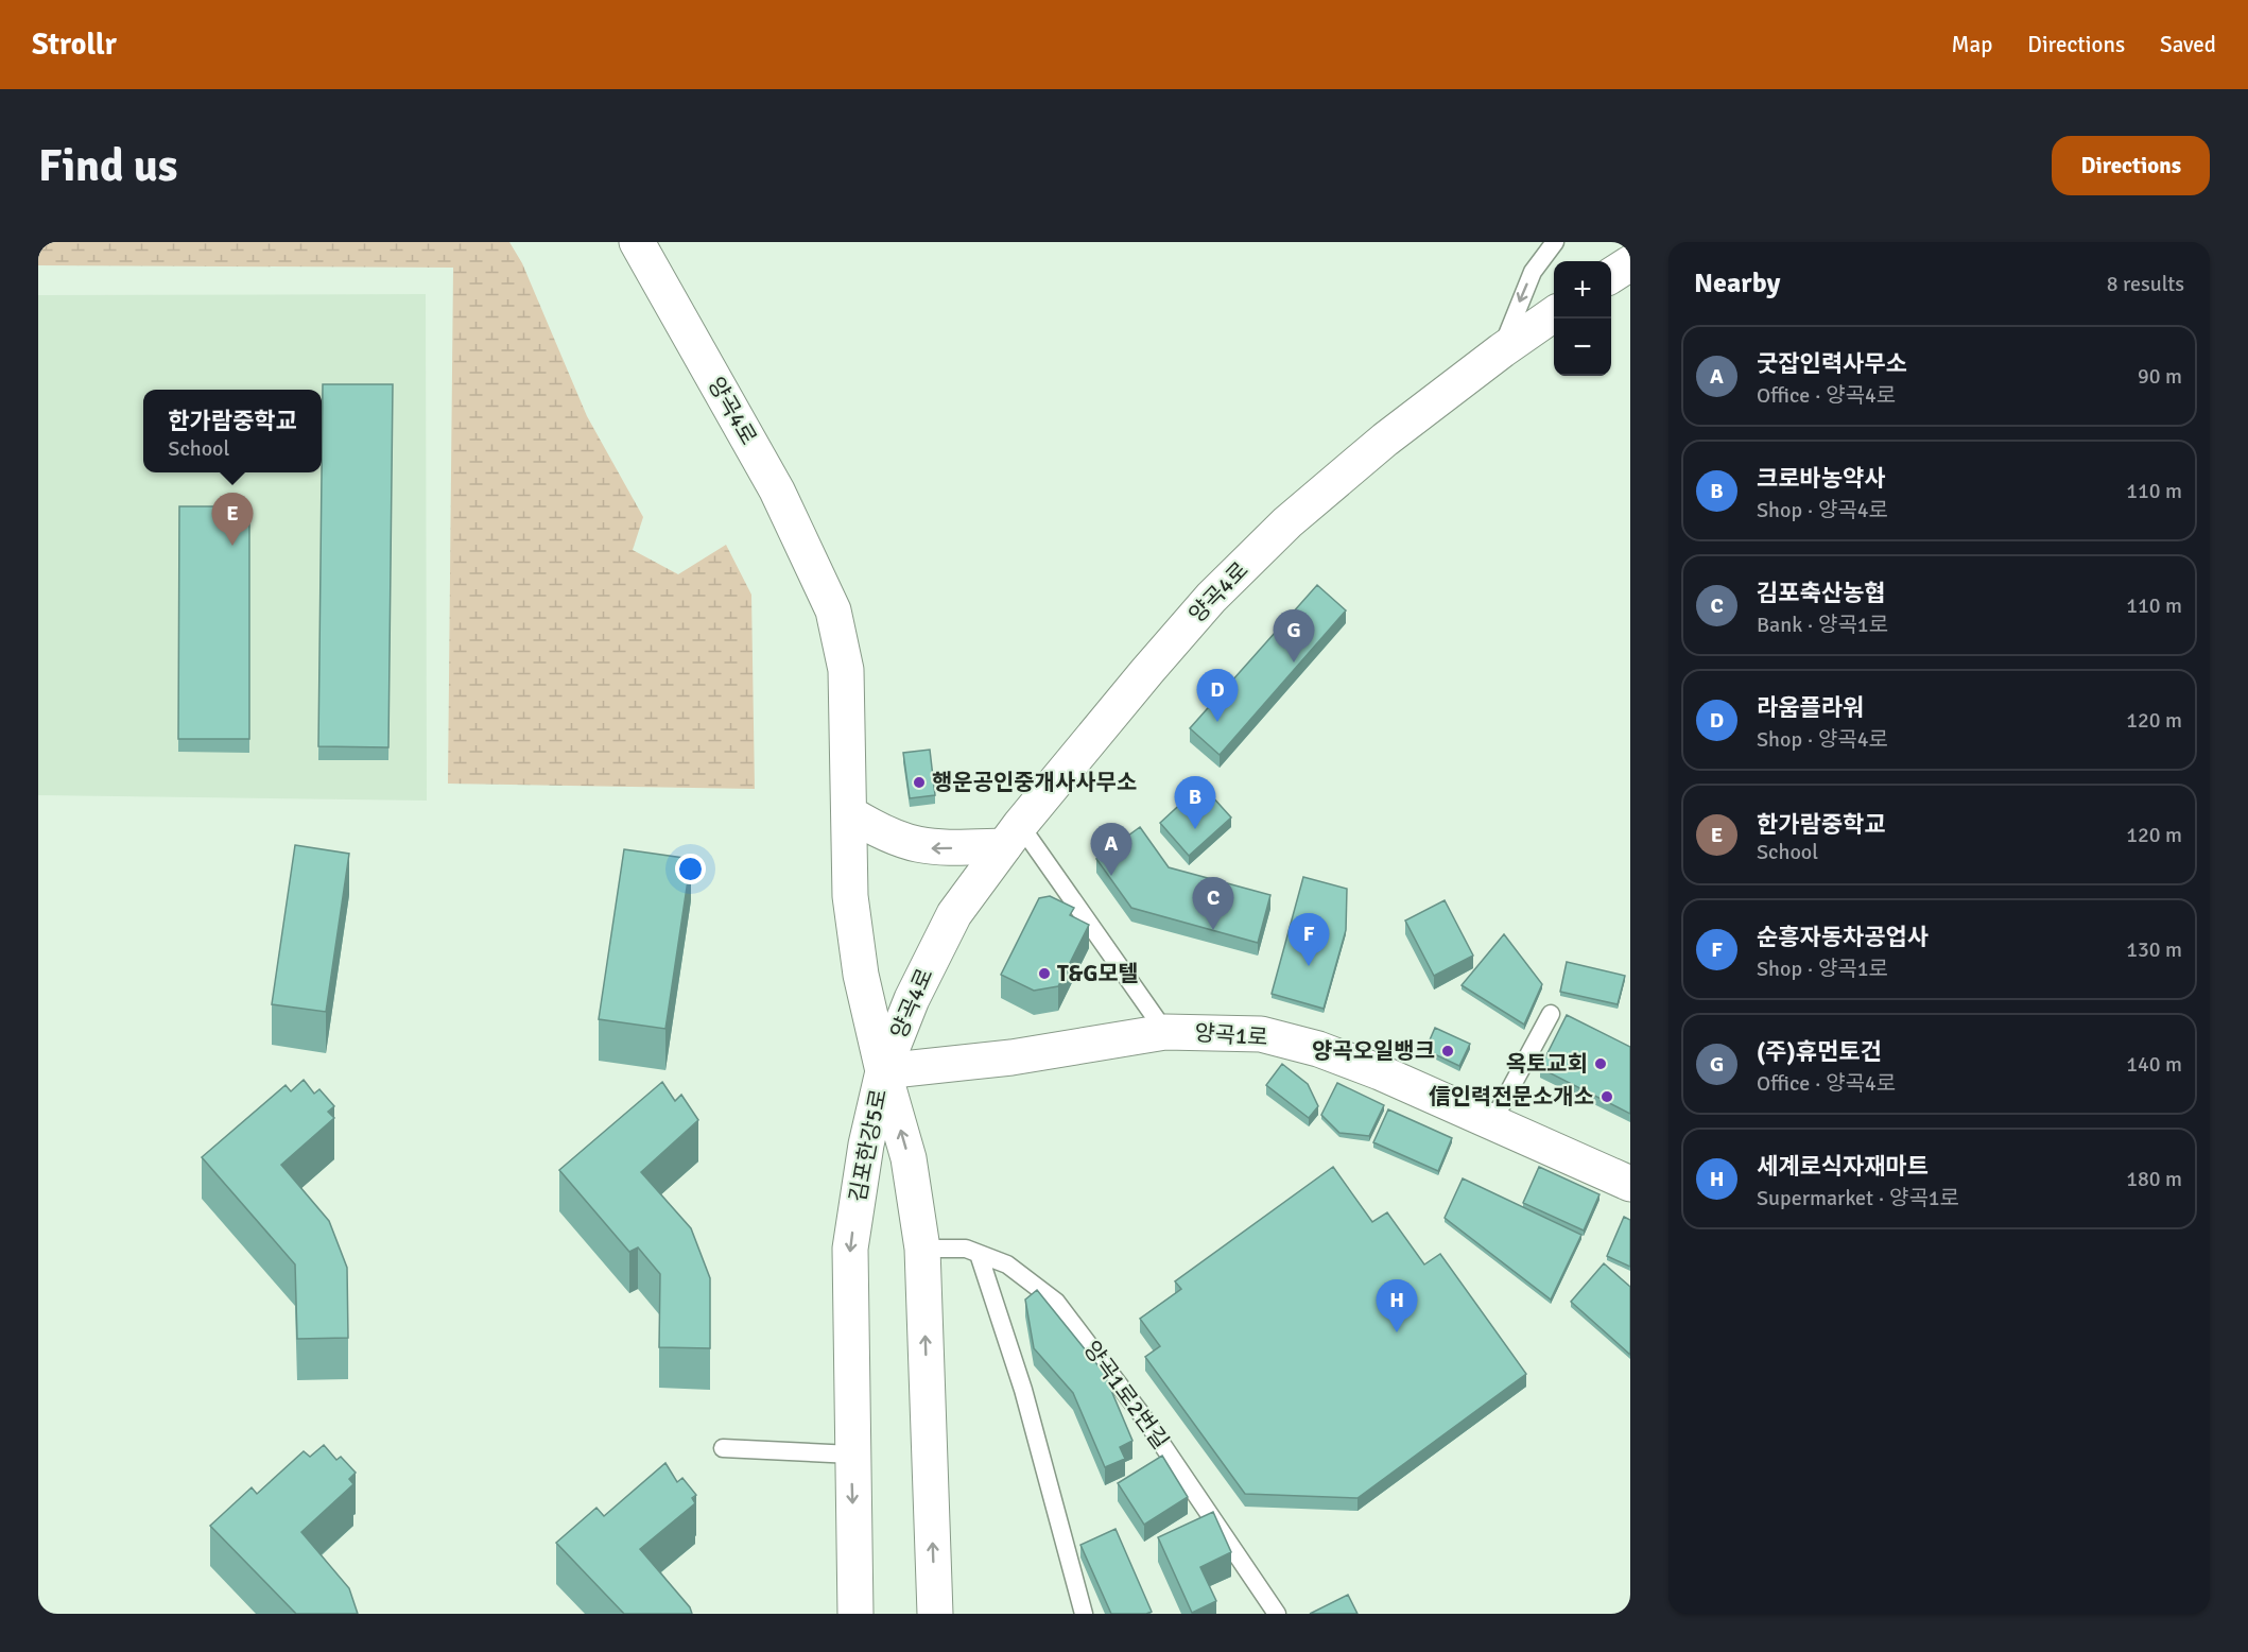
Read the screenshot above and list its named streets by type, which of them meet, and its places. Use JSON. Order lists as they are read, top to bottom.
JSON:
{
  "streets": {
    "main road": ["양곡4로", "양곡1로", "김포한강5로"],
    "lane": ["양곡1로2번길"]
  },
  "crossings": [
    ["양곡4로", "양곡1로"],
    ["양곡4로", "김포한강5로"],
    ["양곡1로", "김포한강5로"],
    ["김포한강5로", "양곡1로2번길"]
  ],
  "places": [
    "행운공인중개사사무소",
    "T&G모텔",
    "양곡오일뱅크",
    "옥토교회",
    "信인력전문소개소"
  ],
  "page": {
    "header": "Strollr",
    "nav": ["Map", "Directions", "Saved"],
    "buttons": "Directions",
    "title": "Find us",
    "heading": ["Nearby", "8 results"],
    "map_buttons": ["+", "−"],
    "list": [
      {
        "mark": "A",
        "name": "굿잡인력사무소",
        "note": "Office · 양곡4로",
        "value": "90 m"
      },
      {
        "mark": "B",
        "name": "크로바농약사",
        "note": "Shop · 양곡4로",
        "value": "110 m"
      },
      {
        "mark": "C",
        "name": "김포축산농협",
        "note": "Bank · 양곡1로",
        "value": "110 m"
      },
      {
        "mark": "D",
        "name": "라움플라워",
        "note": "Shop · 양곡4로",
        "value": "120 m"
      },
      {
        "mark": "E",
        "name": "한가람중학교",
        "note": "School",
        "value": "120 m"
      },
      {
        "mark": "F",
        "name": "순흥자동차공업사",
        "note": "Shop · 양곡1로",
        "value": "130 m"
      },
      {
        "mark": "G",
        "name": "(주)휴먼토건",
        "note": "Office · 양곡4로",
        "value": "140 m"
      },
      {
        "mark": "H",
        "name": "세계로식자재마트",
        "note": "Supermarket · 양곡1로",
        "value": "180 m"
      }
    ],
    "popup": ["한가람중학교", "School"],
    "pins": [
      "E",
      "G",
      "D",
      "B",
      "A",
      "C",
      "F",
      "H"
    ]
  }
}
